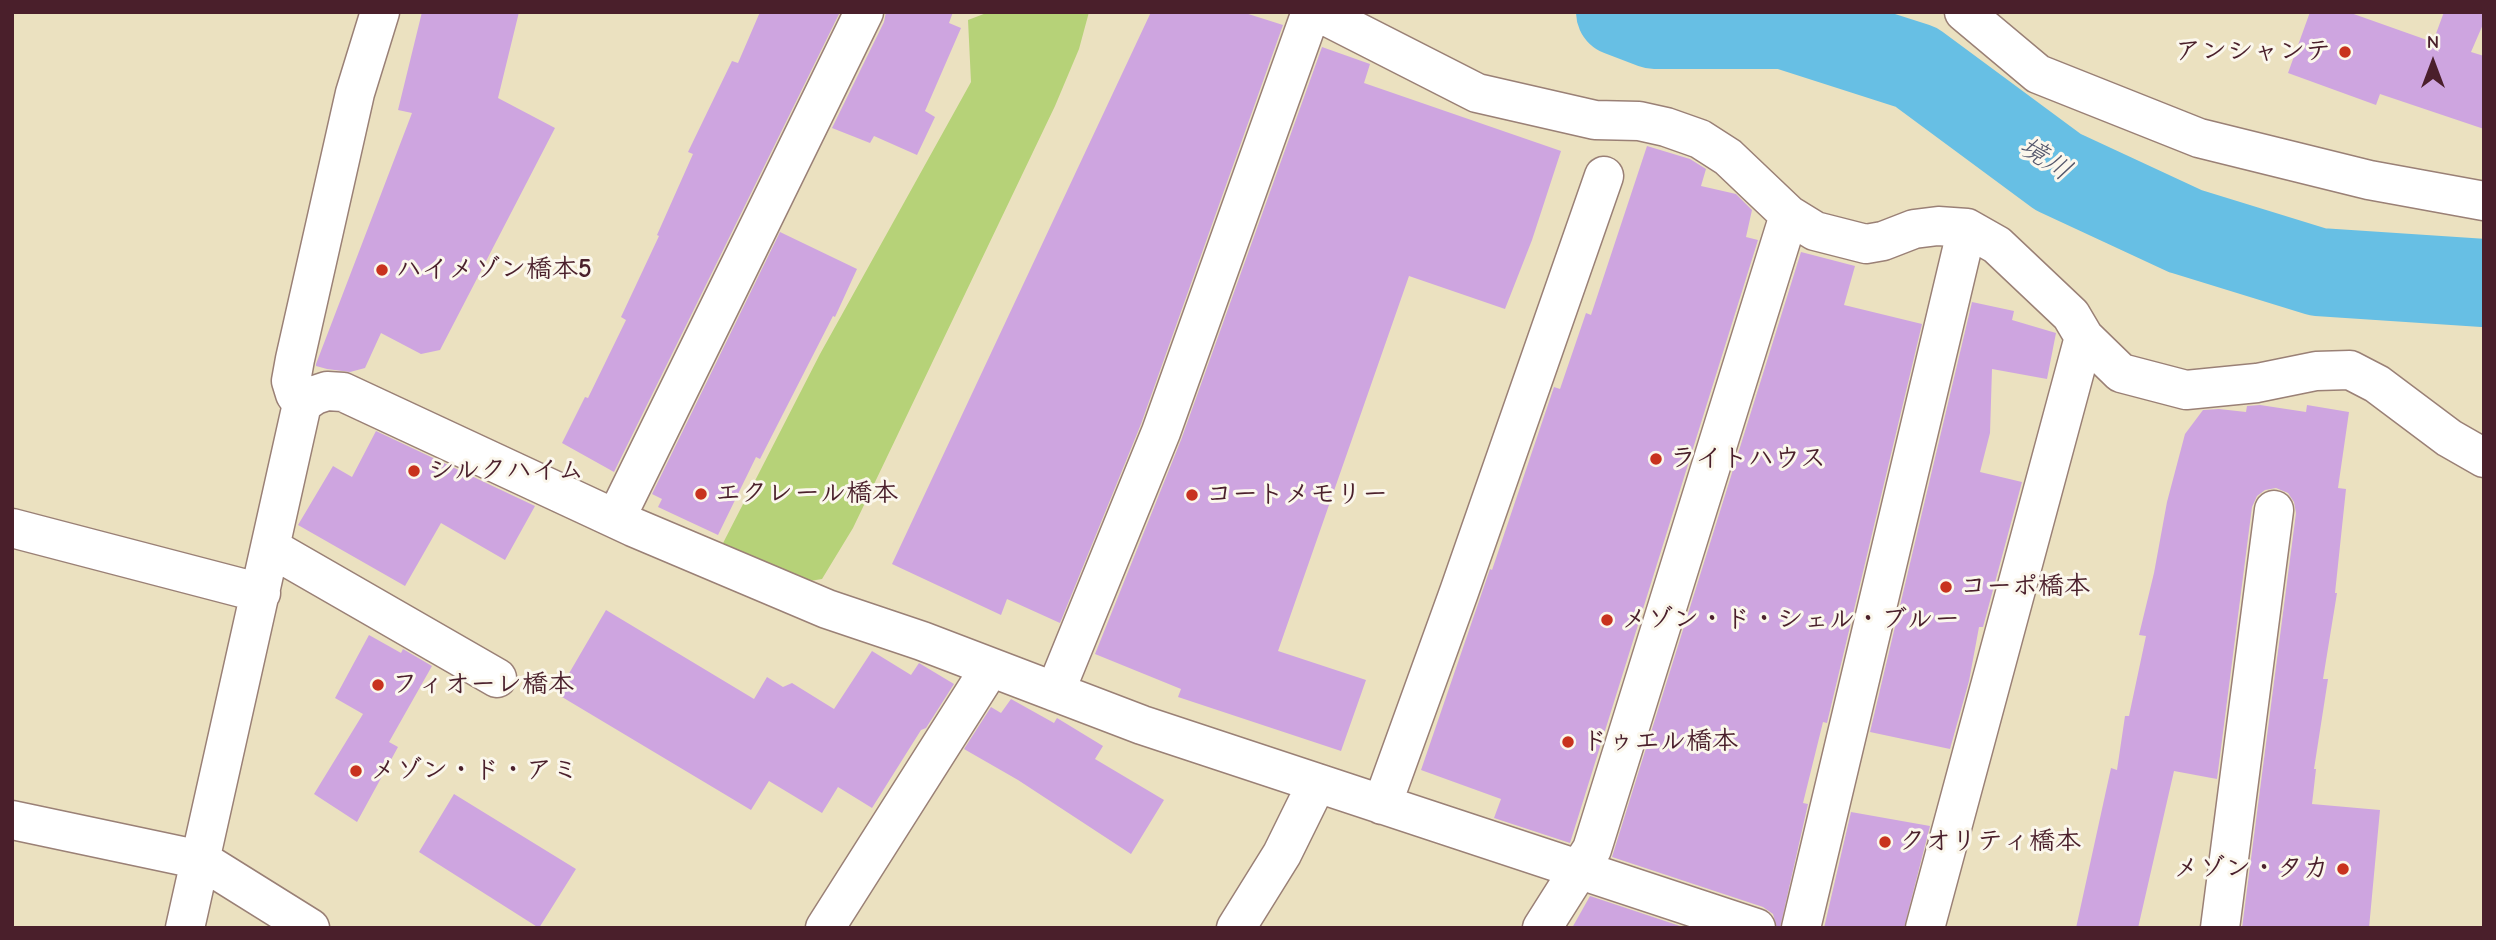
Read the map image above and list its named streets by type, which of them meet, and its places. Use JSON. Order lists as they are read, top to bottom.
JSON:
{
  "water": ["境川"],
  "places": [
    "アンシャンテ",
    "ハイメゾン橋本5",
    "ライトハウス",
    "シルクハイム",
    "エクレール橋本",
    "コートメモリー",
    "コーポ橋本",
    "メゾン・ド・シェル・ブルー",
    "フィオーレ橋本",
    "ドゥエル橋本",
    "メゾン・ド・アミ",
    "クオリティ橋本",
    "メゾン・タカ"
  ],
  "north": "top"
}
